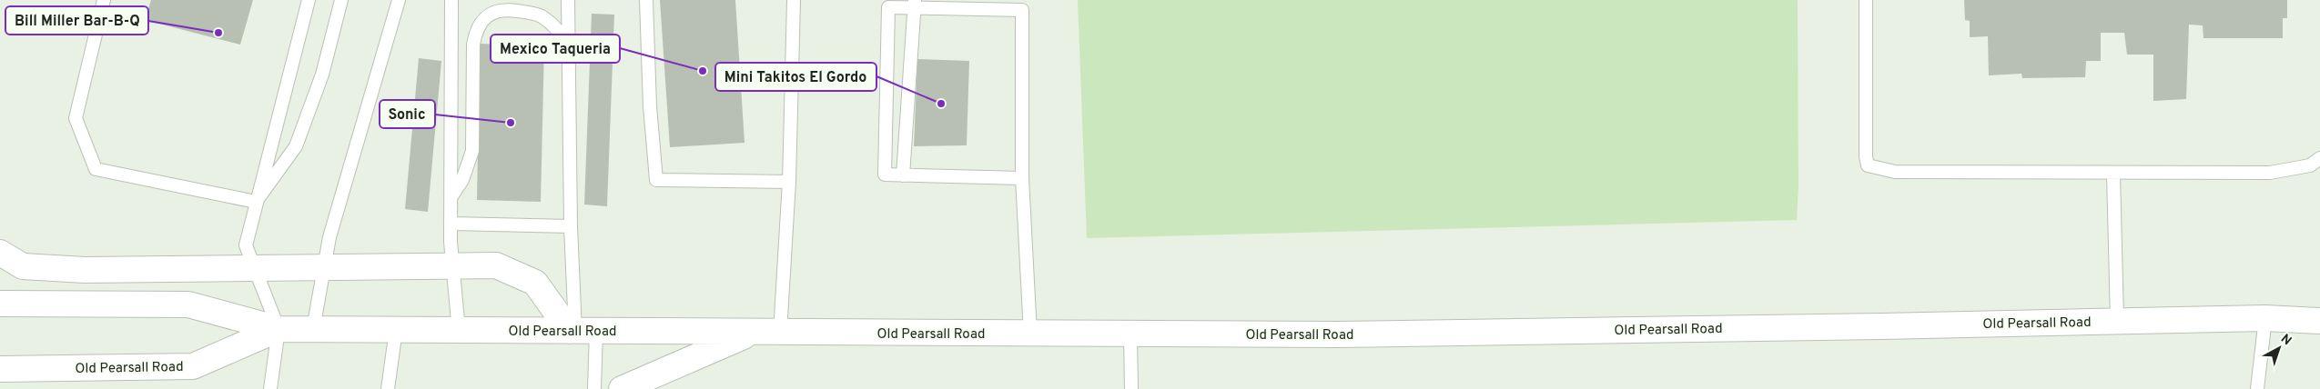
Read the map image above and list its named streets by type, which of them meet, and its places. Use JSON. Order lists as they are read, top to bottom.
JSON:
{
  "streets": {
    "main road": ["Old Pearsall Road"]
  },
  "places": [
    "Bill Miller Bar-B-Q",
    "Mexico Taqueria",
    "Mini Takitos El Gordo",
    "Sonic"
  ],
  "north": "top right"
}
